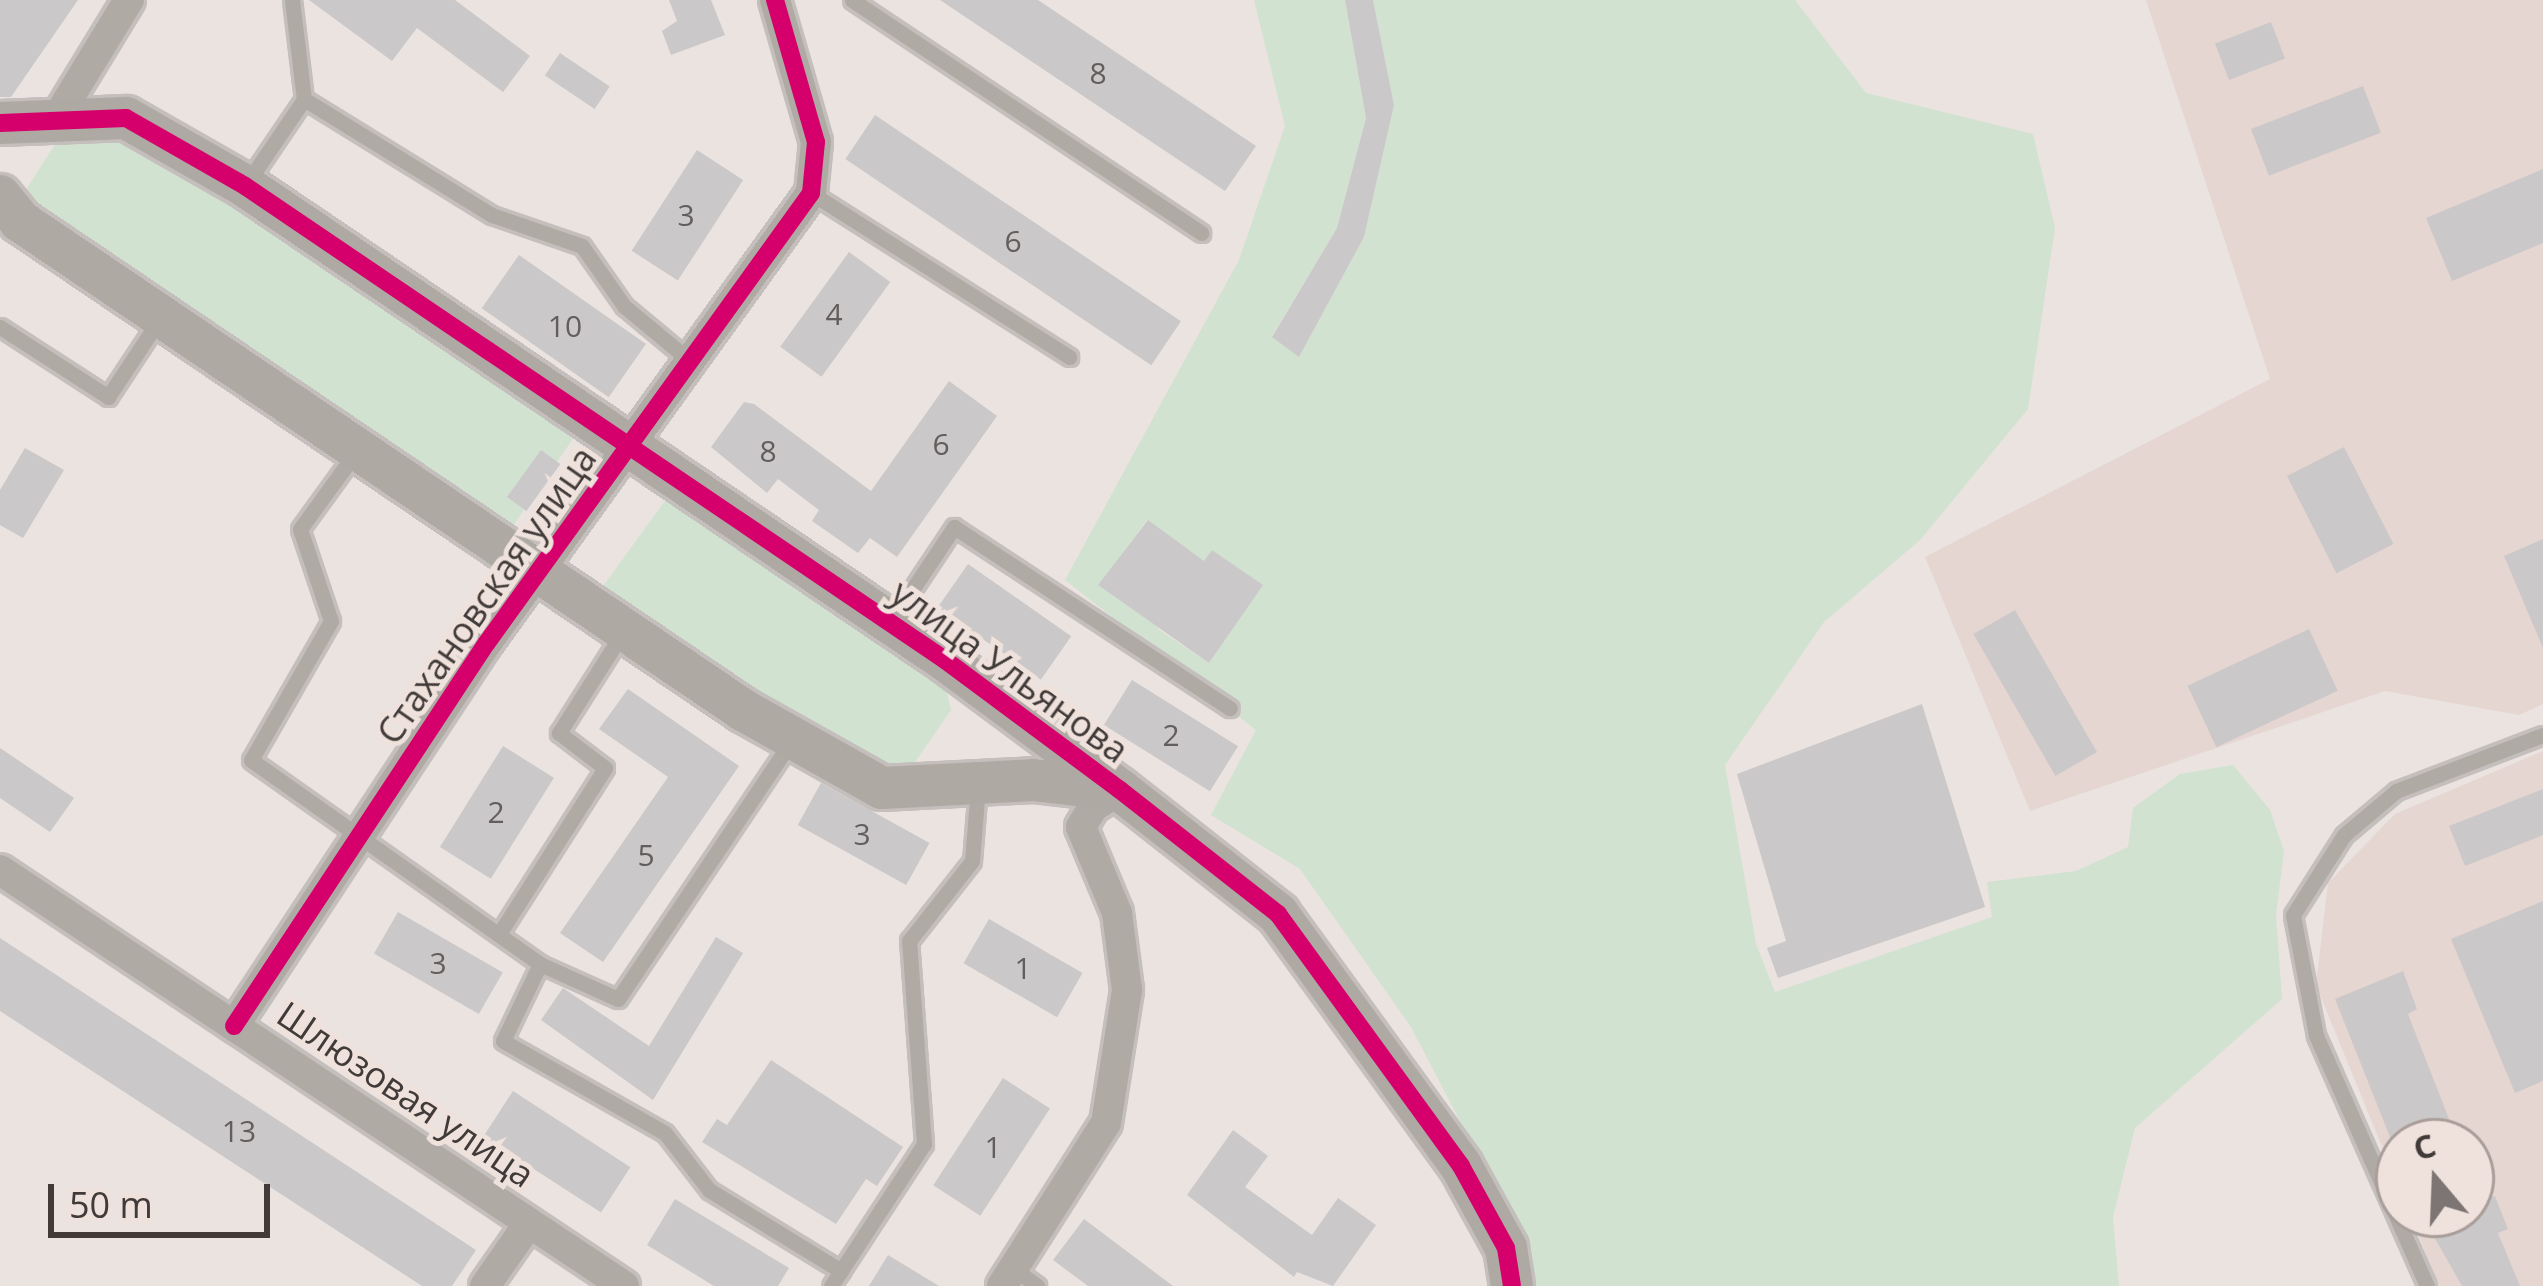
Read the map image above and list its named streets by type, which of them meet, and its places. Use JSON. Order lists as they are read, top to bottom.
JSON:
{
  "streets": {
    "street": ["Стахановская улица", "улица Ульянова", "Шлюзовая улица"]
  },
  "crossings": [
    ["Стахановская улица", "улица Ульянова"],
    ["Стахановская улица", "Шлюзовая улица"]
  ],
  "house_numbers": [
    "8",
    "3",
    "6",
    "4",
    "10",
    "6",
    "8",
    "2",
    "2",
    "3",
    "5",
    "3",
    "1",
    "13",
    "1"
  ],
  "scale_bar": "50 m",
  "north": "top"
}
